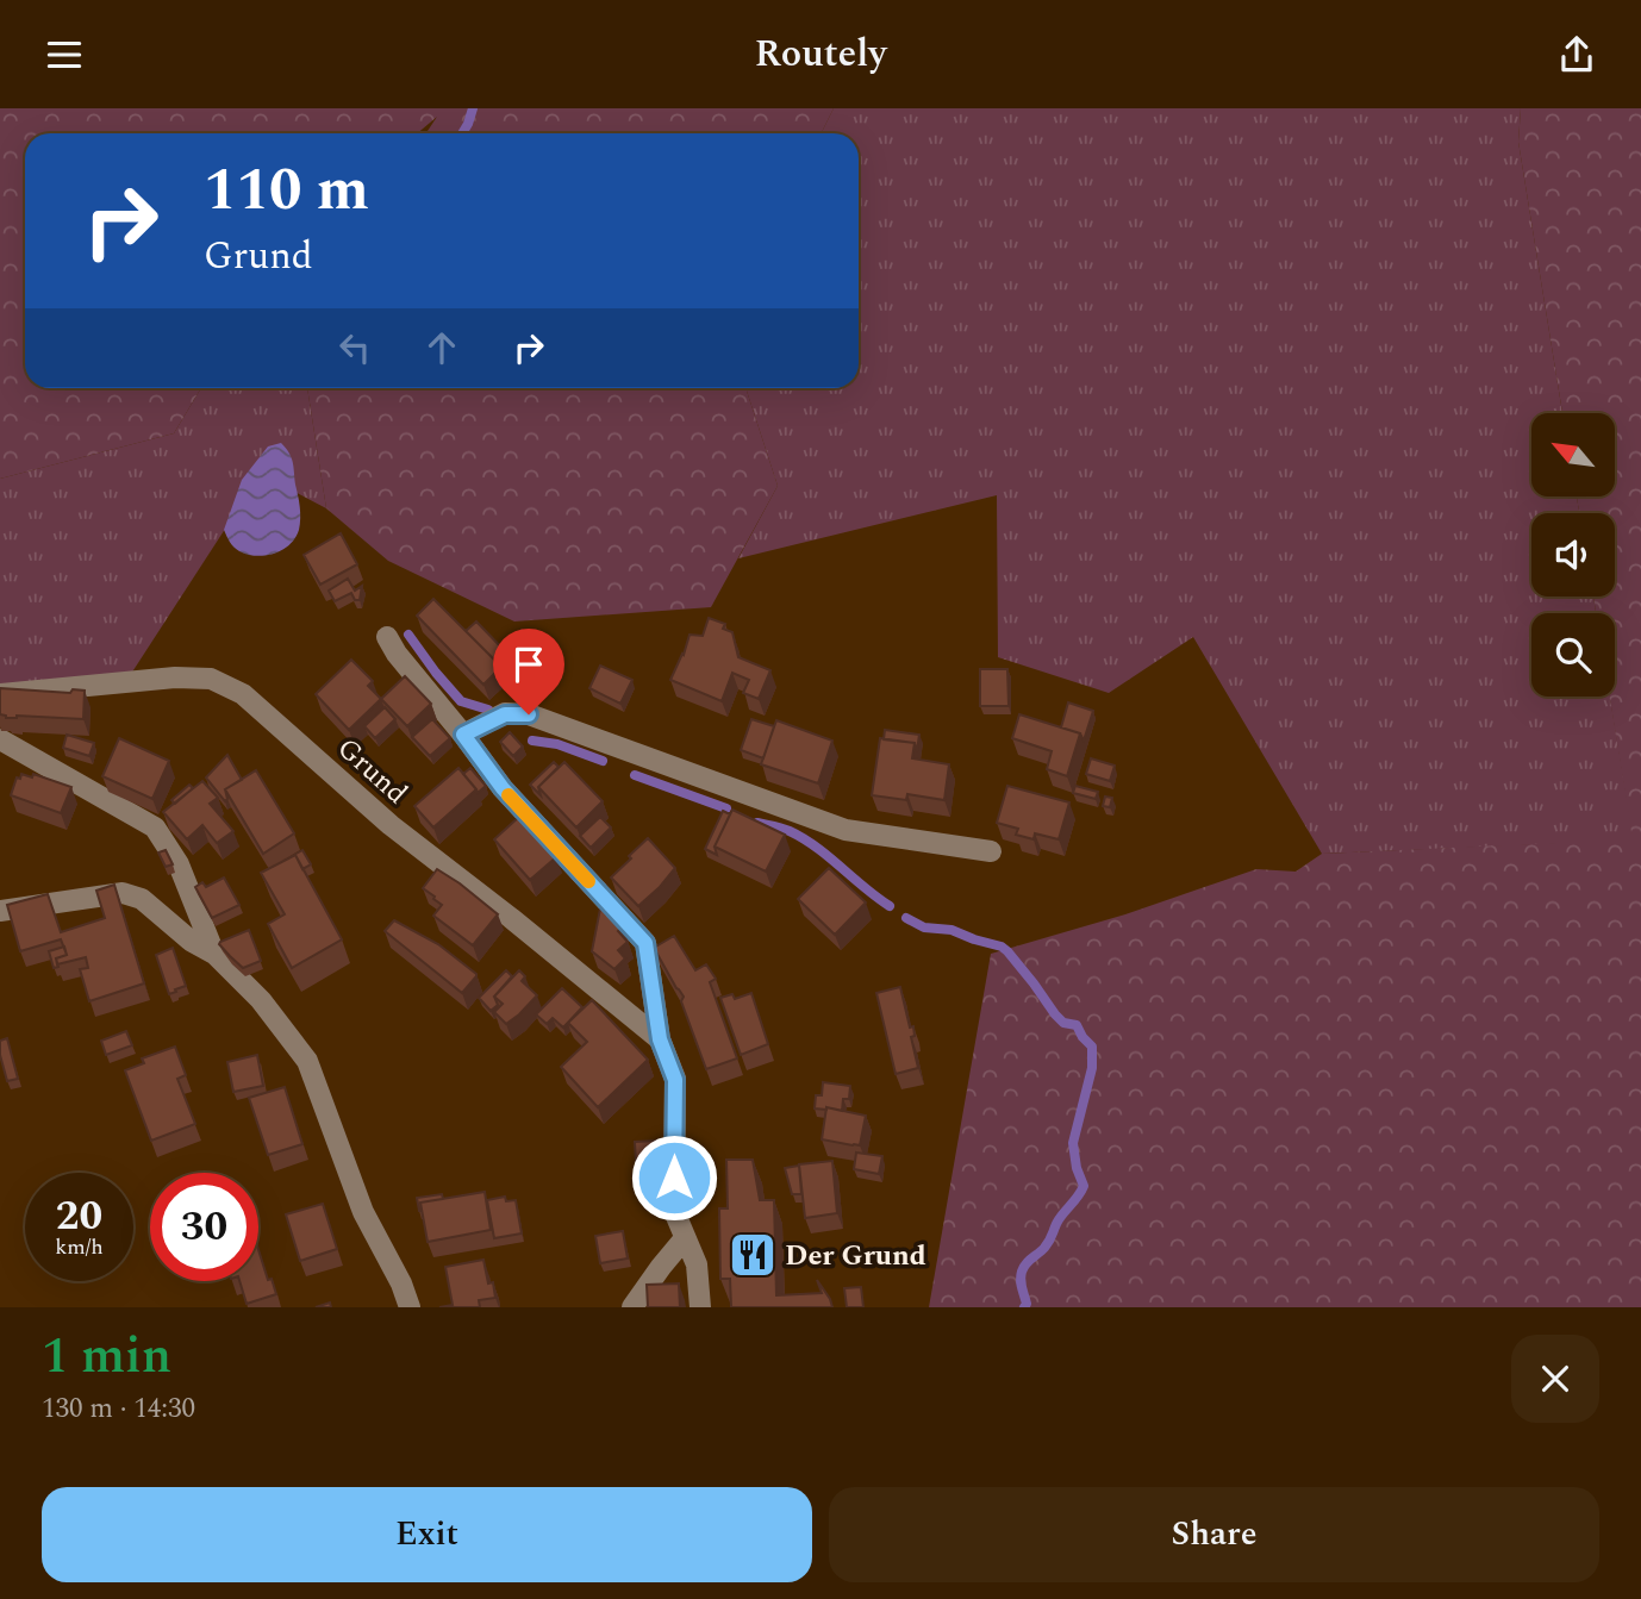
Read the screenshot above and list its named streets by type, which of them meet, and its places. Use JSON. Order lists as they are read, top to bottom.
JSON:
{
  "streets": {
    "street": ["Grund"]
  },
  "places": {
    "restaurant": ["Der Grund"]
  },
  "north": "top left",
  "page": {
    "header": "Routely",
    "turn": ["110 m", "Grund"],
    "speed": "20 km/h",
    "limit": "30",
    "heading": ["1 min", "130 m · 14:30"],
    "buttons": ["Exit", "Share"]
  }
}
